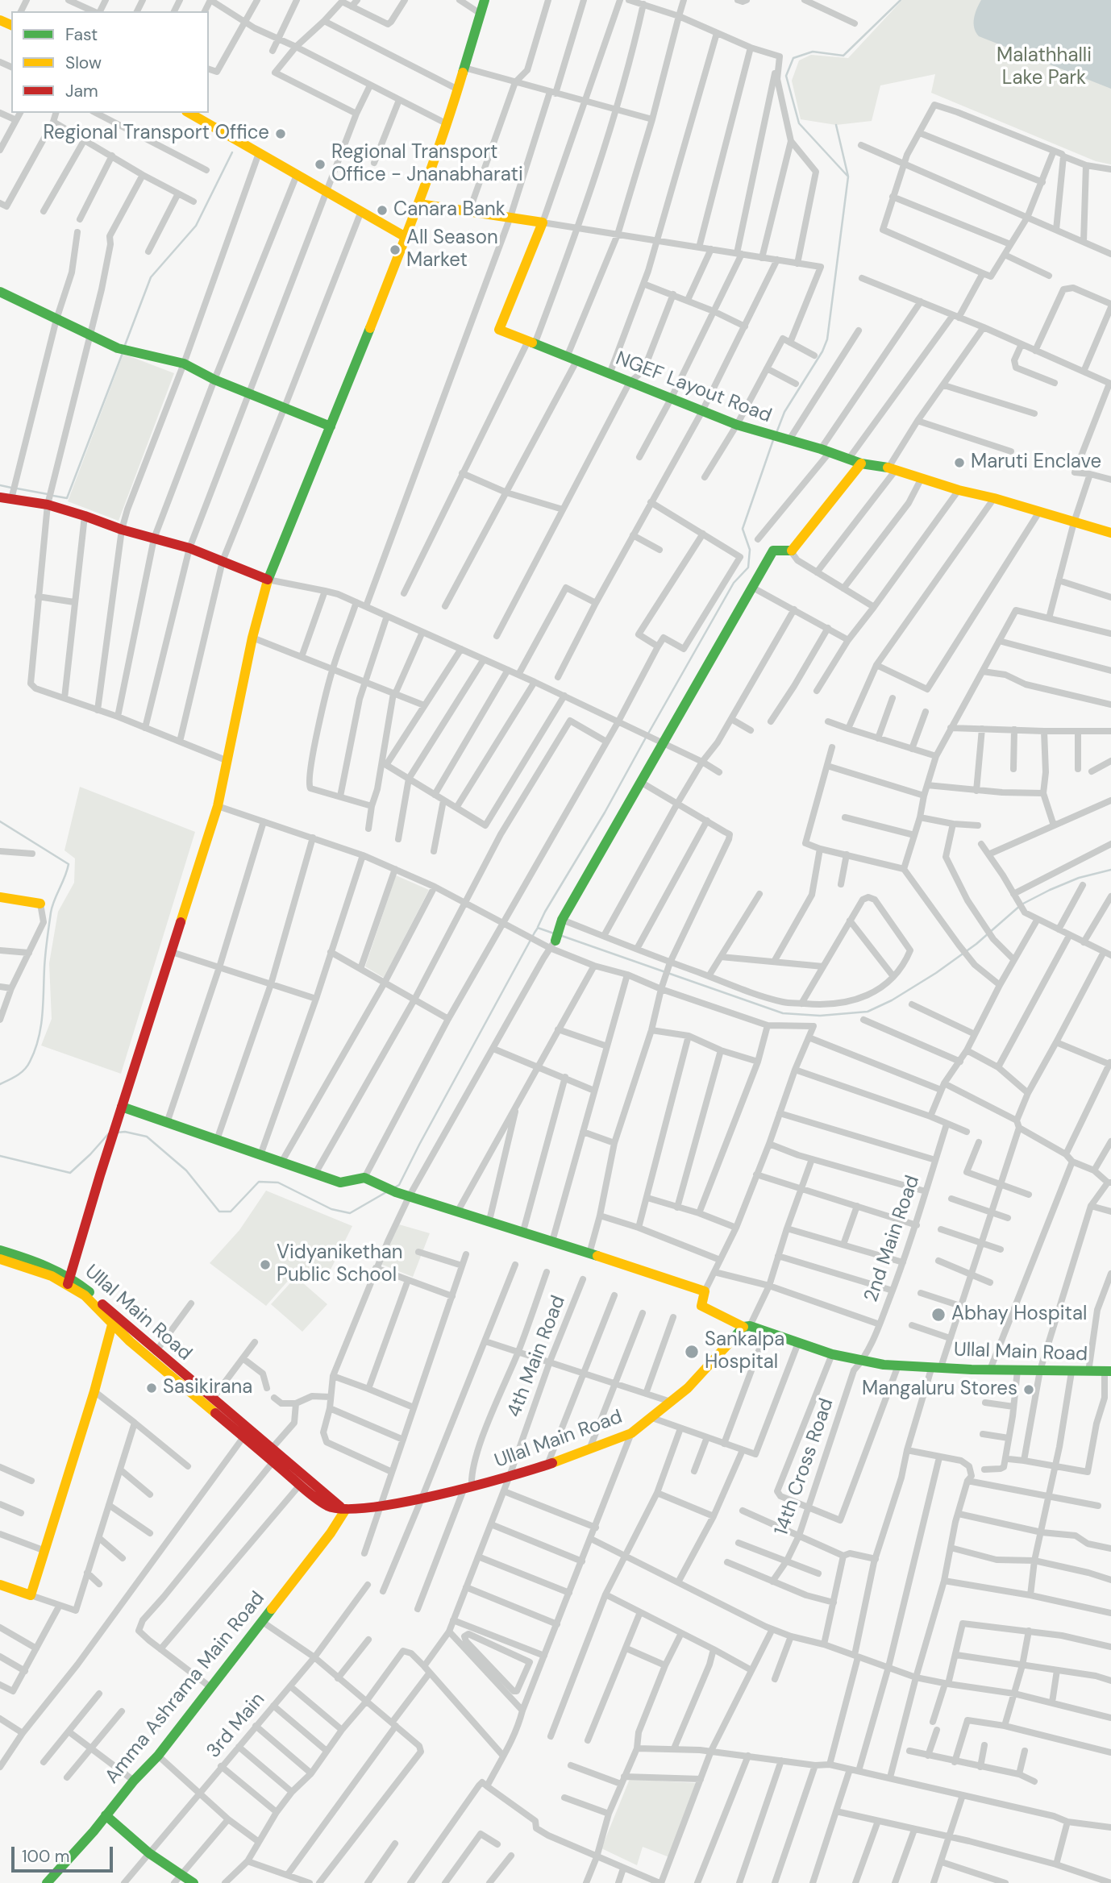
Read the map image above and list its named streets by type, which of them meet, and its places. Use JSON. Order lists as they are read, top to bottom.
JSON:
{
  "streets": {
    "street": [
      "NGEF Layout Road",
      "2nd Main Road",
      "Ullal Main Road",
      "4th Main Road",
      "14th Cross Road",
      "Amma Ashrama Main Road",
      "3rd Main"
    ]
  },
  "crossings": [
    ["2nd Main Road", "Ullal Main Road"],
    ["2nd Main Road", "14th Cross Road"],
    ["Ullal Main Road", "4th Main Road"],
    ["Ullal Main Road", "14th Cross Road"],
    ["Ullal Main Road", "Amma Ashrama Main Road"]
  ],
  "parks": ["Malathhalli Lake Park"],
  "places": [
    "Regional Transport Office",
    "Regional Transport Office - Jnanabharati",
    "Canara Bank",
    "All Season Market",
    "Maruti Enclave",
    "Vidyanikethan Public School",
    "Abhay Hospital",
    "Sankalpa Hospital",
    "Sasikirana",
    "Mangaluru Stores"
  ],
  "legend": ["Fast", "Slow", "Jam"],
  "scale_bar": "100 m"
}
